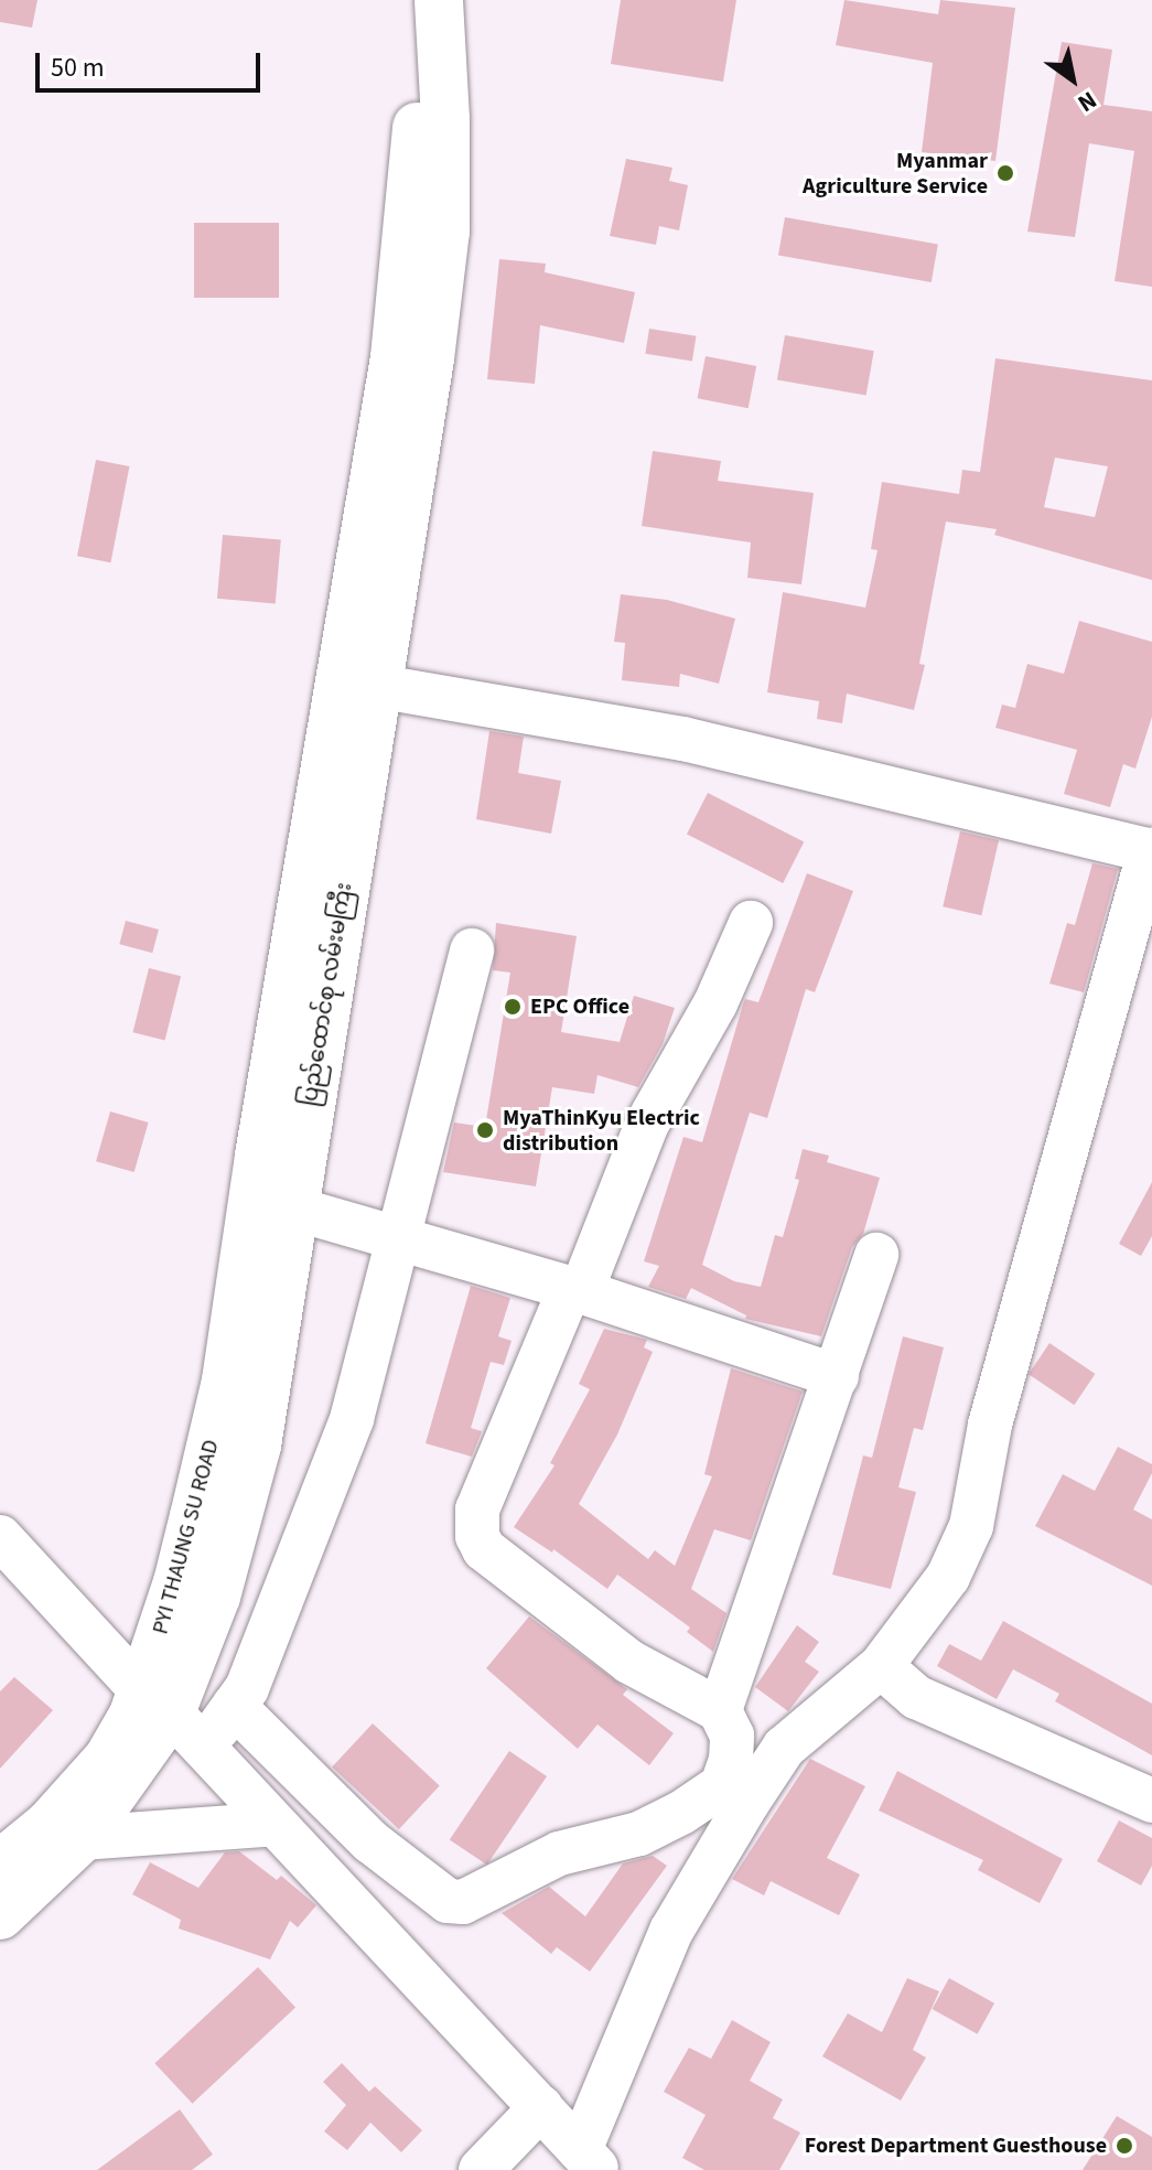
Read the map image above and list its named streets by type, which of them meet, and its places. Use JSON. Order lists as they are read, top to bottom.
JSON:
{
  "streets": {
    "main road": ["ပြည်ထောင်စု လမ်းမကြီး", "PYI THAUNG SU ROAD"]
  },
  "crossings": [
    ["ပြည်ထောင်စု လမ်းမကြီး", "PYI THAUNG SU ROAD"]
  ],
  "places": [
    "Myanmar Agriculture Service",
    "EPC Office",
    "MyaThinKyu Electric distribution",
    "Forest Department Guesthouse"
  ],
  "scale_bar": "50 m",
  "north": "bottom right"
}
